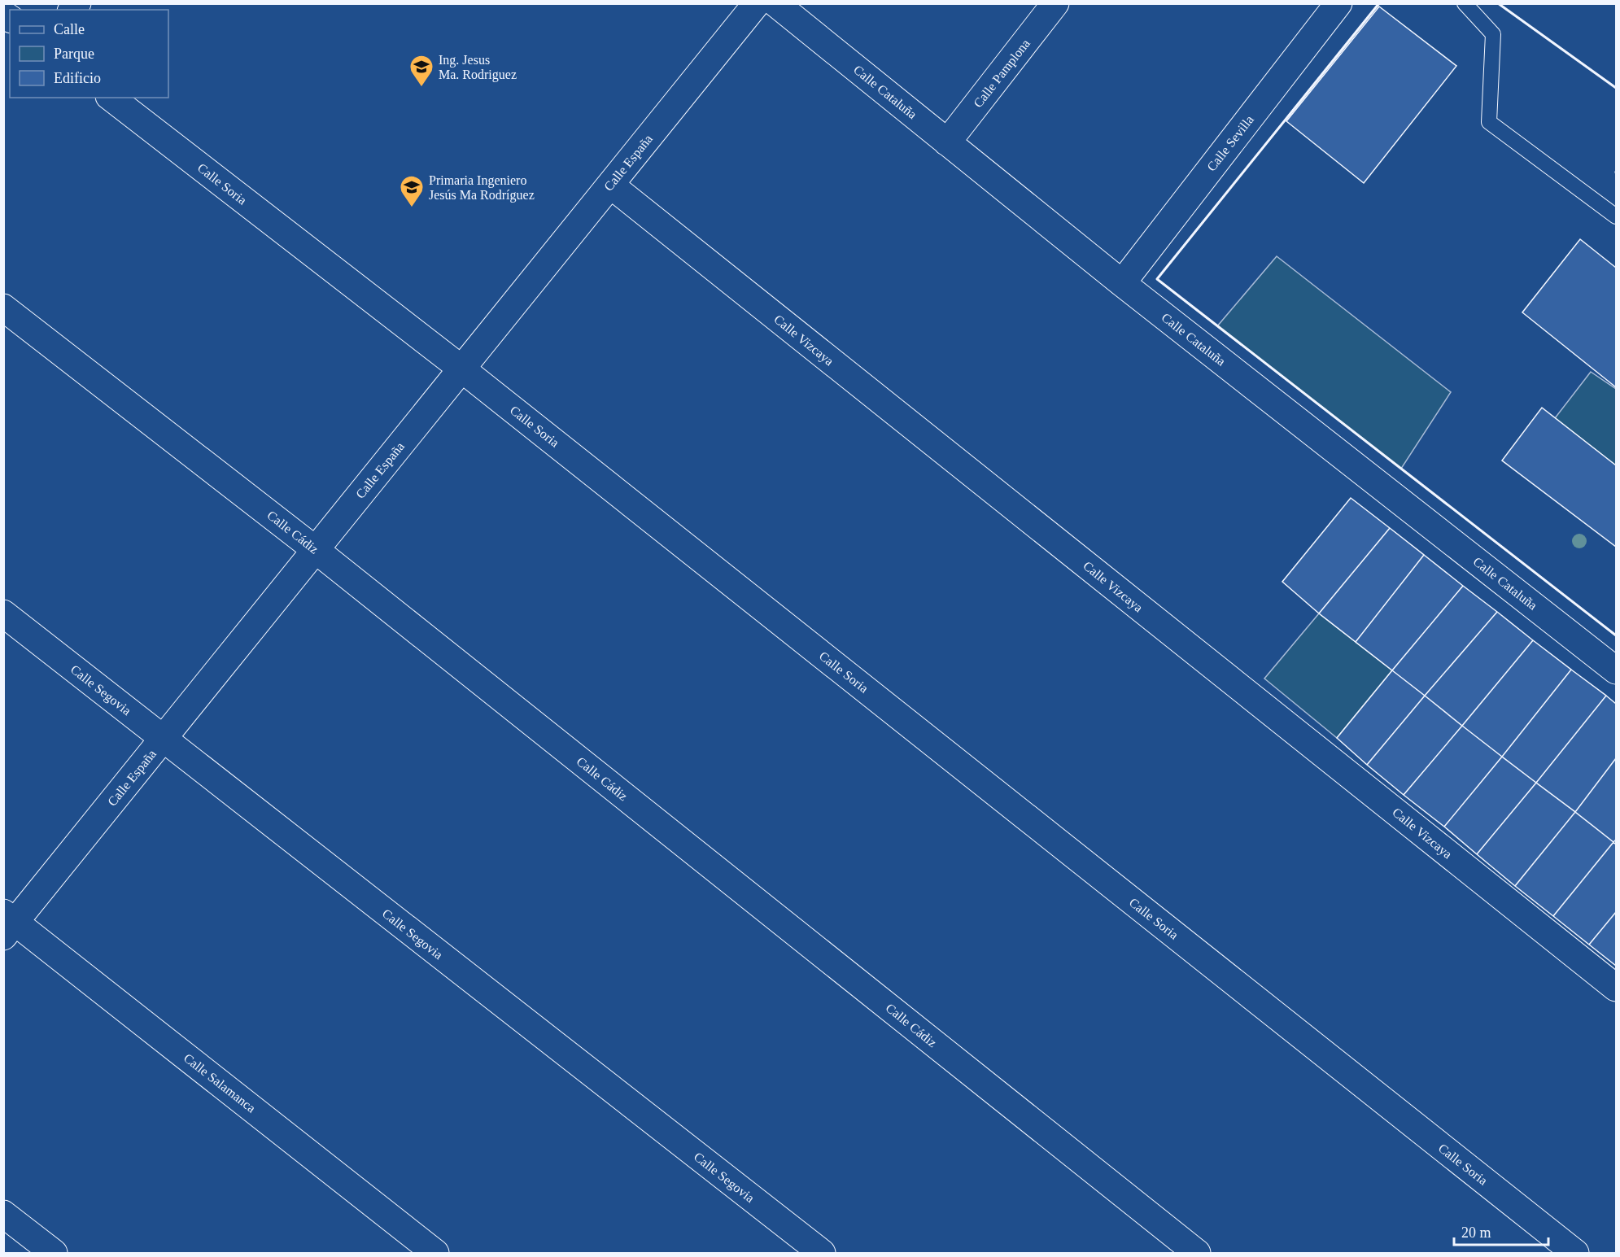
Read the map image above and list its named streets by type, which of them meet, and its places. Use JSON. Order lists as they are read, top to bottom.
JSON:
{
  "streets": {
    "street": [
      "Calle Pamplona",
      "Calle Cataluña",
      "Calle Sevilla",
      "Calle España",
      "Calle Soria",
      "Calle Vizcaya",
      "Calle Cádiz",
      "Calle Segovia",
      "Calle Salamanca"
    ]
  },
  "crossings": [
    ["Calle Pamplona", "Calle Cataluña"],
    ["Calle Cataluña", "Calle Sevilla"],
    ["Calle España", "Calle Soria"],
    ["Calle España", "Calle Vizcaya"],
    ["Calle España", "Calle Cádiz"],
    ["Calle España", "Calle Segovia"],
    ["Calle España", "Calle Salamanca"]
  ],
  "places": {
    "school or university": ["Ing. Jesus Ma. Rodriguez", "Primaria Ingeniero Jesús Ma Rodríguez"]
  },
  "legend": ["Calle", "Parque", "Edificio"],
  "scale_bar": "20 m"
}
